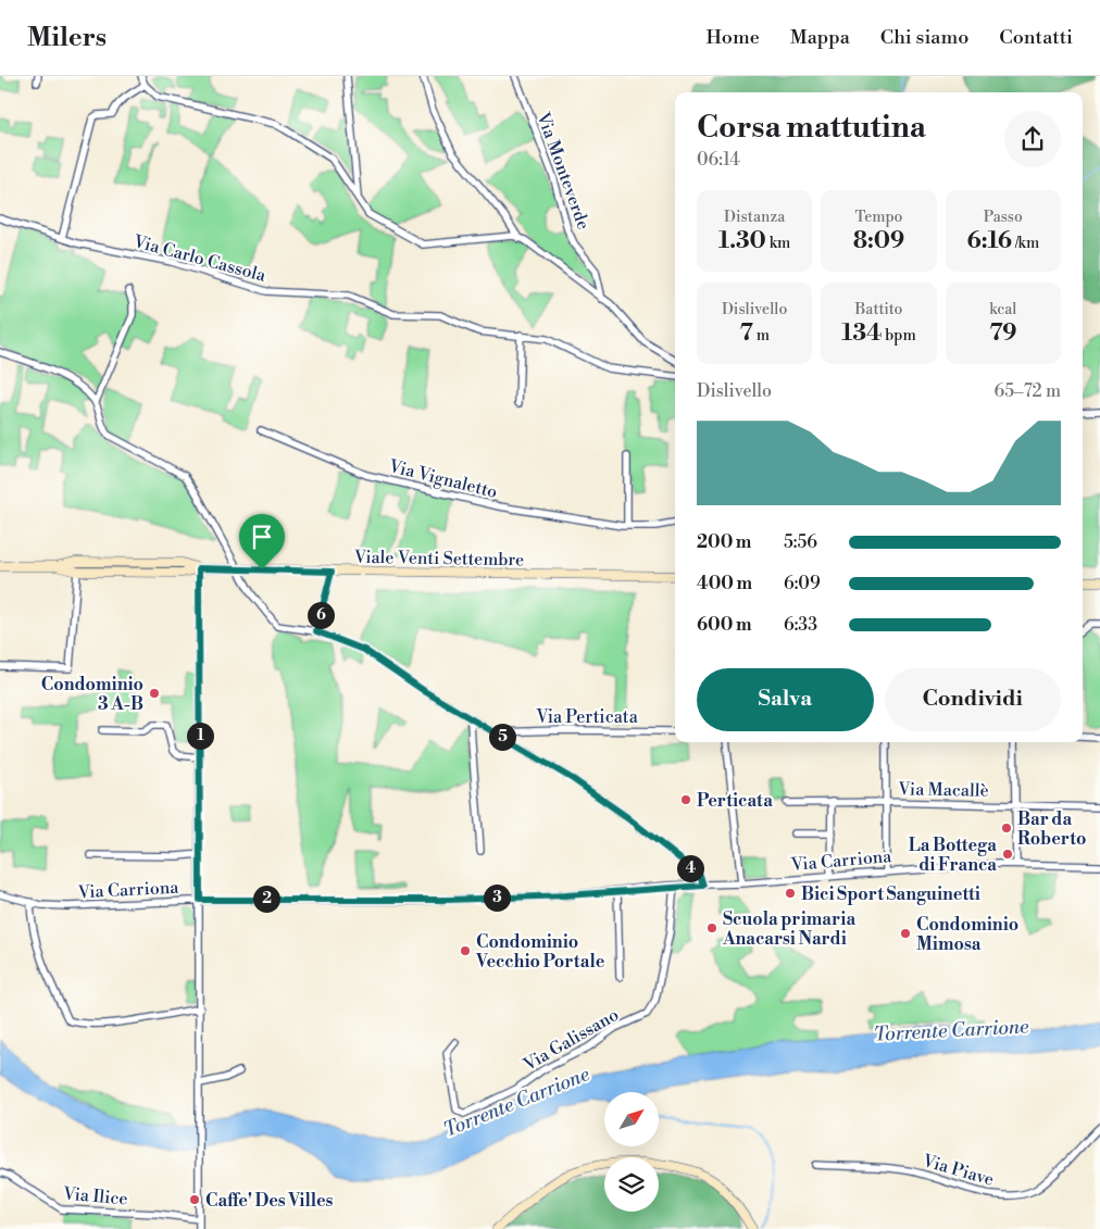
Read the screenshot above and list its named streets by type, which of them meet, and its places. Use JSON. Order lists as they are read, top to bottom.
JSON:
{
  "streets": {
    "main road": ["Viale Venti Settembre"],
    "street": [
      "Via Monteverde",
      "Via Carlo Cassola",
      "Via Vignaletto",
      "Via Perticata",
      "Via Macallè",
      "Via Carriona",
      "Via Galissano",
      "Via Piave",
      "Via Ilice"
    ]
  },
  "crossings": [
    ["Via Carriona", "Via Galissano"]
  ],
  "water": ["Torrente Carrione"],
  "places": [
    "Condominio 3 A-B",
    "Perticata",
    "Bar da Roberto",
    "La Bottega di Franca",
    "Bici Sport Sanguinetti",
    "Scuola primaria Anacarsi Nardi",
    "Condominio Mimosa",
    "Condominio Vecchio Portale",
    "Caffe' Des Villes"
  ],
  "north": "top right",
  "page": {
    "header": "Milers",
    "nav": [
      "Home",
      "Mappa",
      "Chi siamo",
      "Contatti"
    ],
    "heading": ["Corsa mattutina", "06:14"],
    "stats": [
      ["Distanza", "1.30 km"],
      ["Tempo", "8:09"],
      ["Passo", "6:16 /km"],
      ["Dislivello", "7 m"],
      ["Battito", "134 bpm"],
      ["kcal", "79"]
    ],
    "chart": ["Dislivello", "65–72 m"],
    "list": [
      {
        "name": "200 m",
        "note": "5:56"
      },
      {
        "name": "400 m",
        "note": "6:09"
      },
      {
        "name": "600 m",
        "note": "6:33"
      }
    ],
    "pins": [
      "6",
      "1",
      "5",
      "4",
      "3",
      "2"
    ],
    "buttons": ["Salva", "Condividi"]
  }
}
